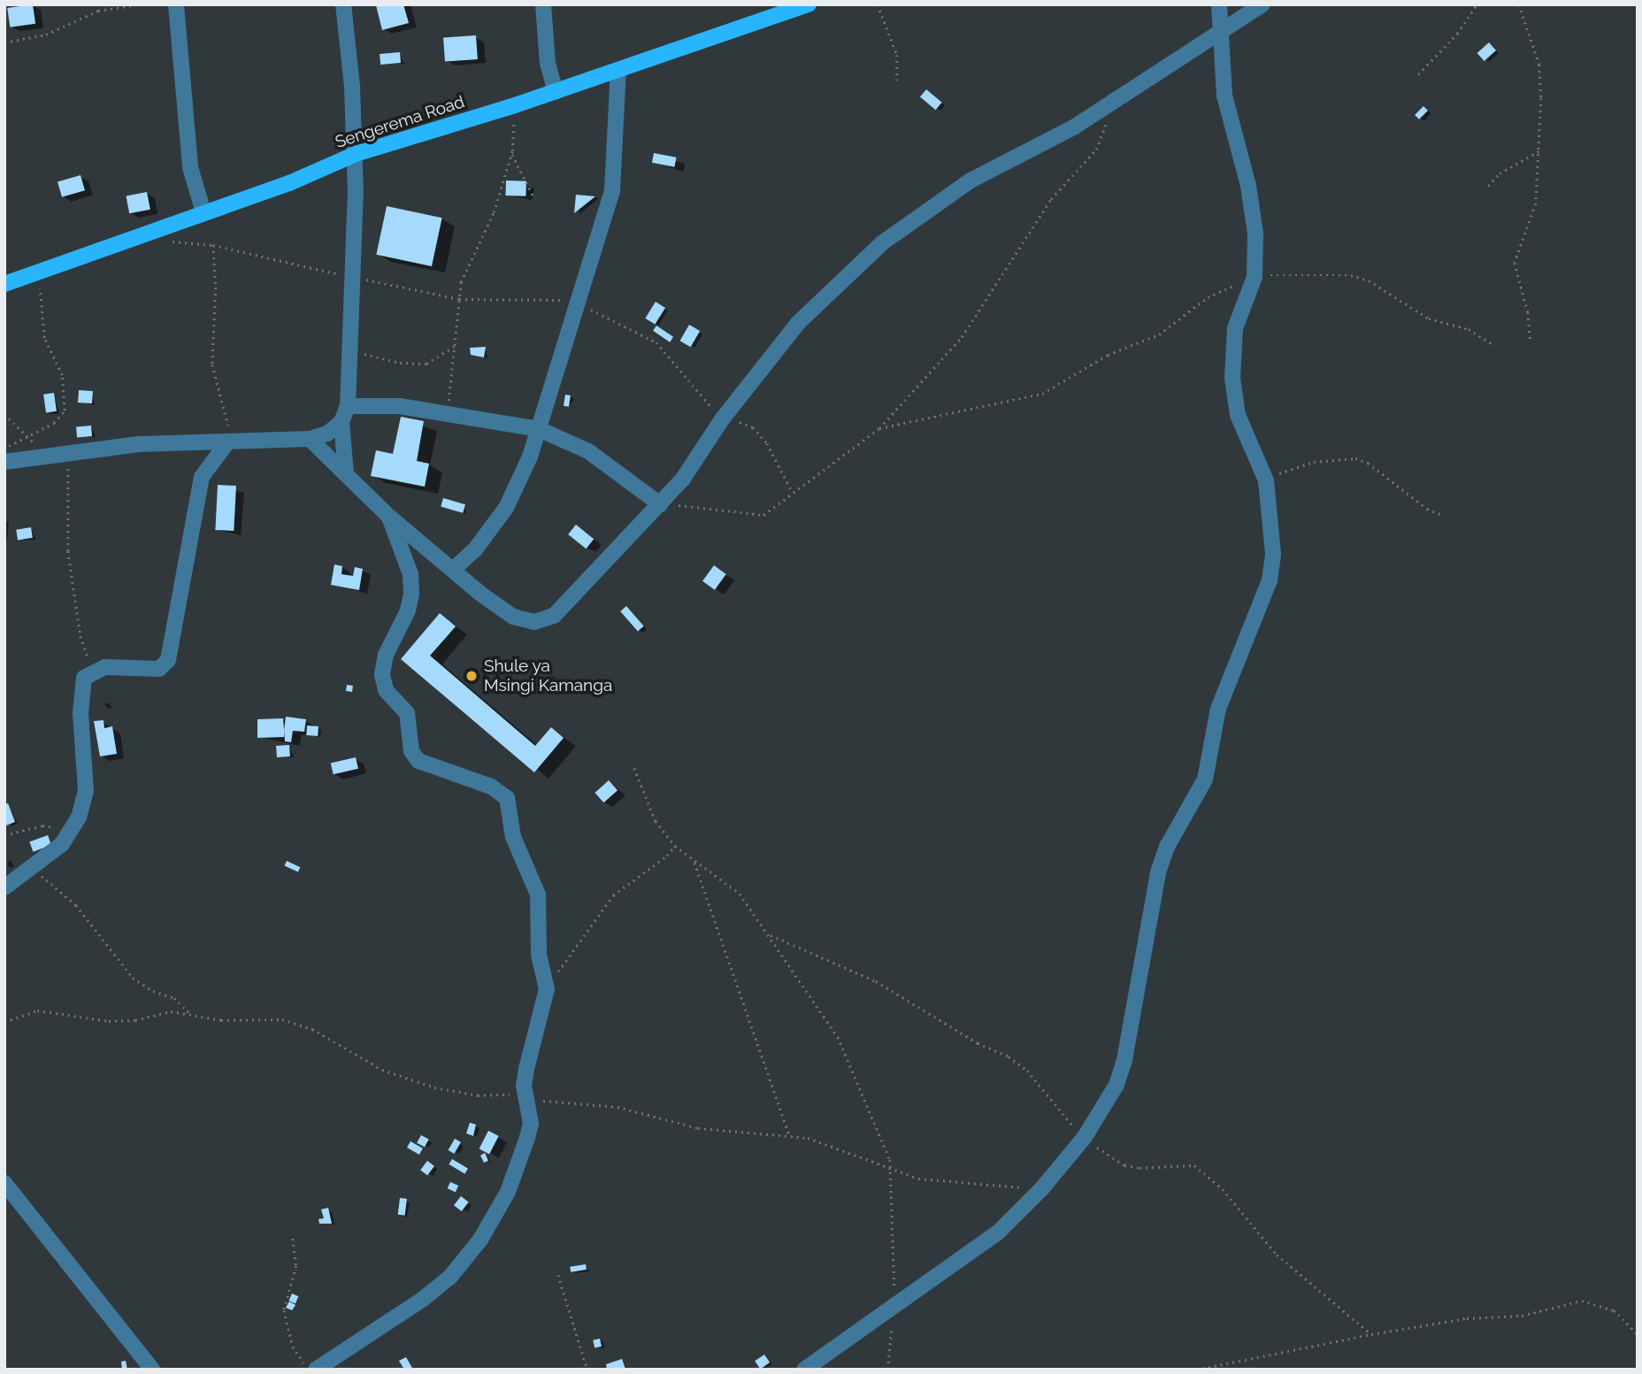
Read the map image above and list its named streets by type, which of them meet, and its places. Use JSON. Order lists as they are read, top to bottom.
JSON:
{
  "streets": {
    "main road": ["Sengerema Road"]
  },
  "places": ["Shule ya Msingi Kamanga"]
}
